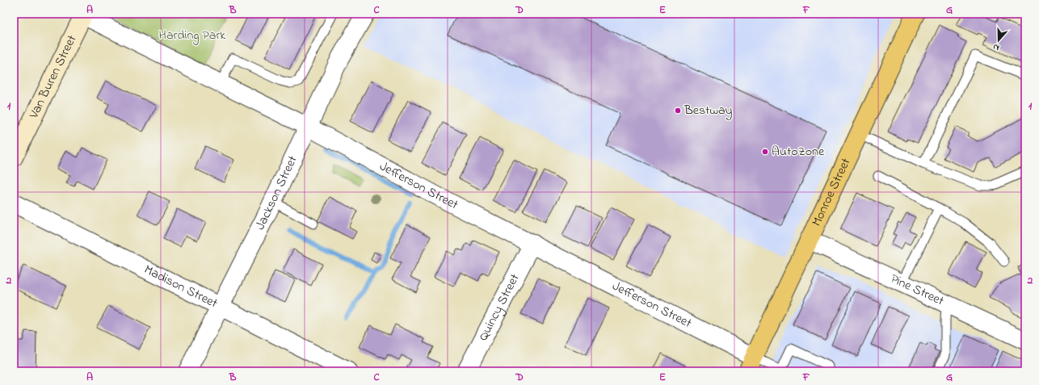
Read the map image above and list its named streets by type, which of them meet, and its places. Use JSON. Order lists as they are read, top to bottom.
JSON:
{
  "streets": {
    "main road": ["Monroe Street"],
    "street": [
      "Van Buren Street",
      "Jefferson Street",
      "Jackson Street",
      "Madison Street",
      "Pine Street",
      "Quincy Street"
    ]
  },
  "crossings": [
    ["Van Buren Street", "Jefferson Street"],
    ["Jefferson Street", "Monroe Street"],
    ["Jefferson Street", "Jackson Street"],
    ["Jefferson Street", "Quincy Street"],
    ["Monroe Street", "Pine Street"],
    ["Jackson Street", "Madison Street"]
  ],
  "parks": ["Harding Park"],
  "places": ["Bestway", "AutoZone"],
  "north": "bottom",
  "grid": {
    "columns": [
      "A",
      "B",
      "C",
      "D",
      "E",
      "F",
      "G"
    ],
    "rows": ["1", "2"]
  }
}
